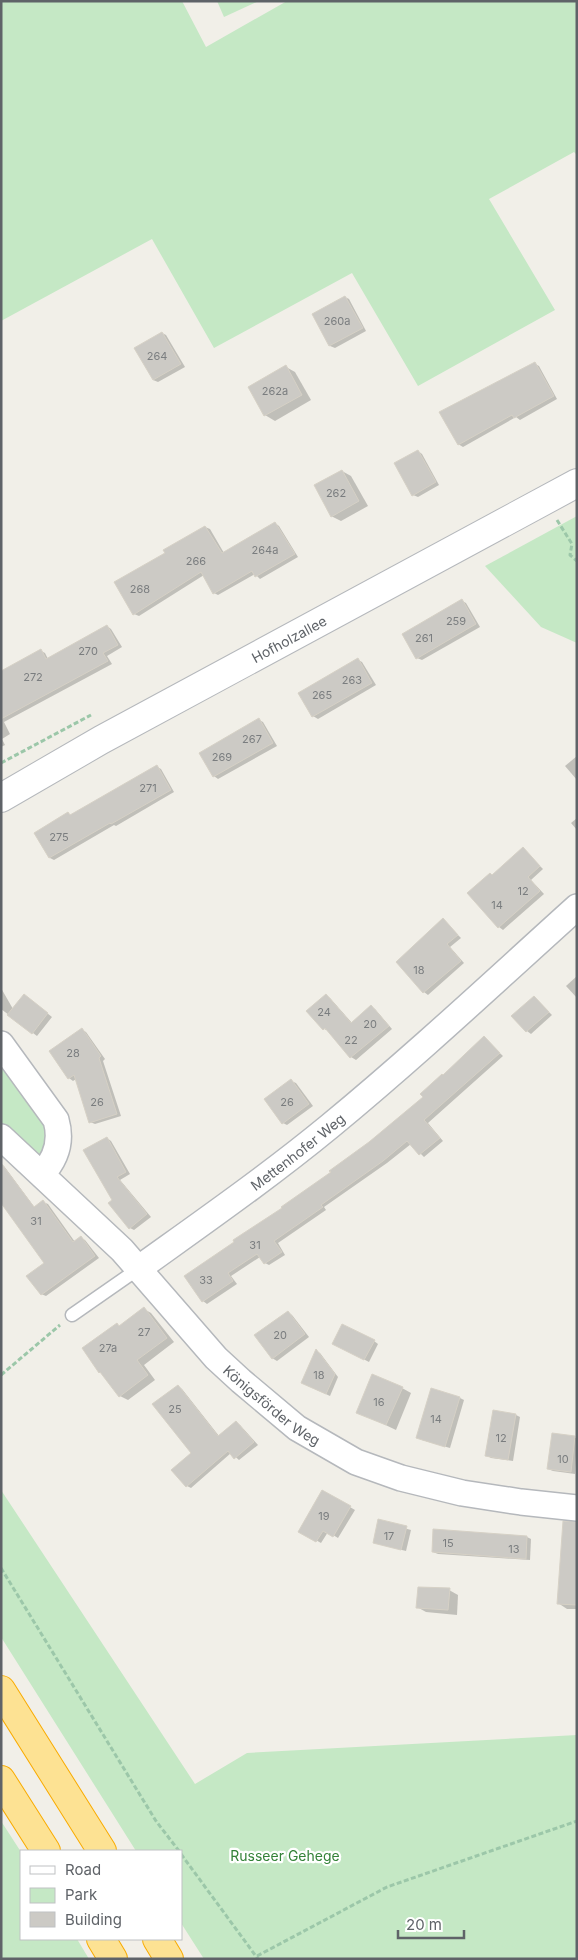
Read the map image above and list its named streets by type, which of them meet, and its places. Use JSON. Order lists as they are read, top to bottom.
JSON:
{
  "streets": {
    "street": ["Hofholzallee", "Mettenhofer Weg", "Königsförder Weg"]
  },
  "crossings": [
    ["Mettenhofer Weg", "Königsförder Weg"]
  ],
  "parks": ["Russeer Gehege"],
  "house_numbers": [
    "260a",
    "264",
    "262a",
    "262",
    "264a",
    "266",
    "268",
    "259",
    "261",
    "270",
    "272",
    "263",
    "265",
    "267",
    "269",
    "271",
    "275",
    "12",
    "14",
    "18",
    "24",
    "20",
    "22",
    "28",
    "26",
    "26",
    "31",
    "31",
    "33",
    "27",
    "20",
    "27a",
    "18",
    "16",
    "25",
    "14",
    "12",
    "10",
    "19",
    "17",
    "15",
    "13"
  ],
  "legend": ["Road", "Park", "Building"],
  "scale_bar": "20 m"
}
